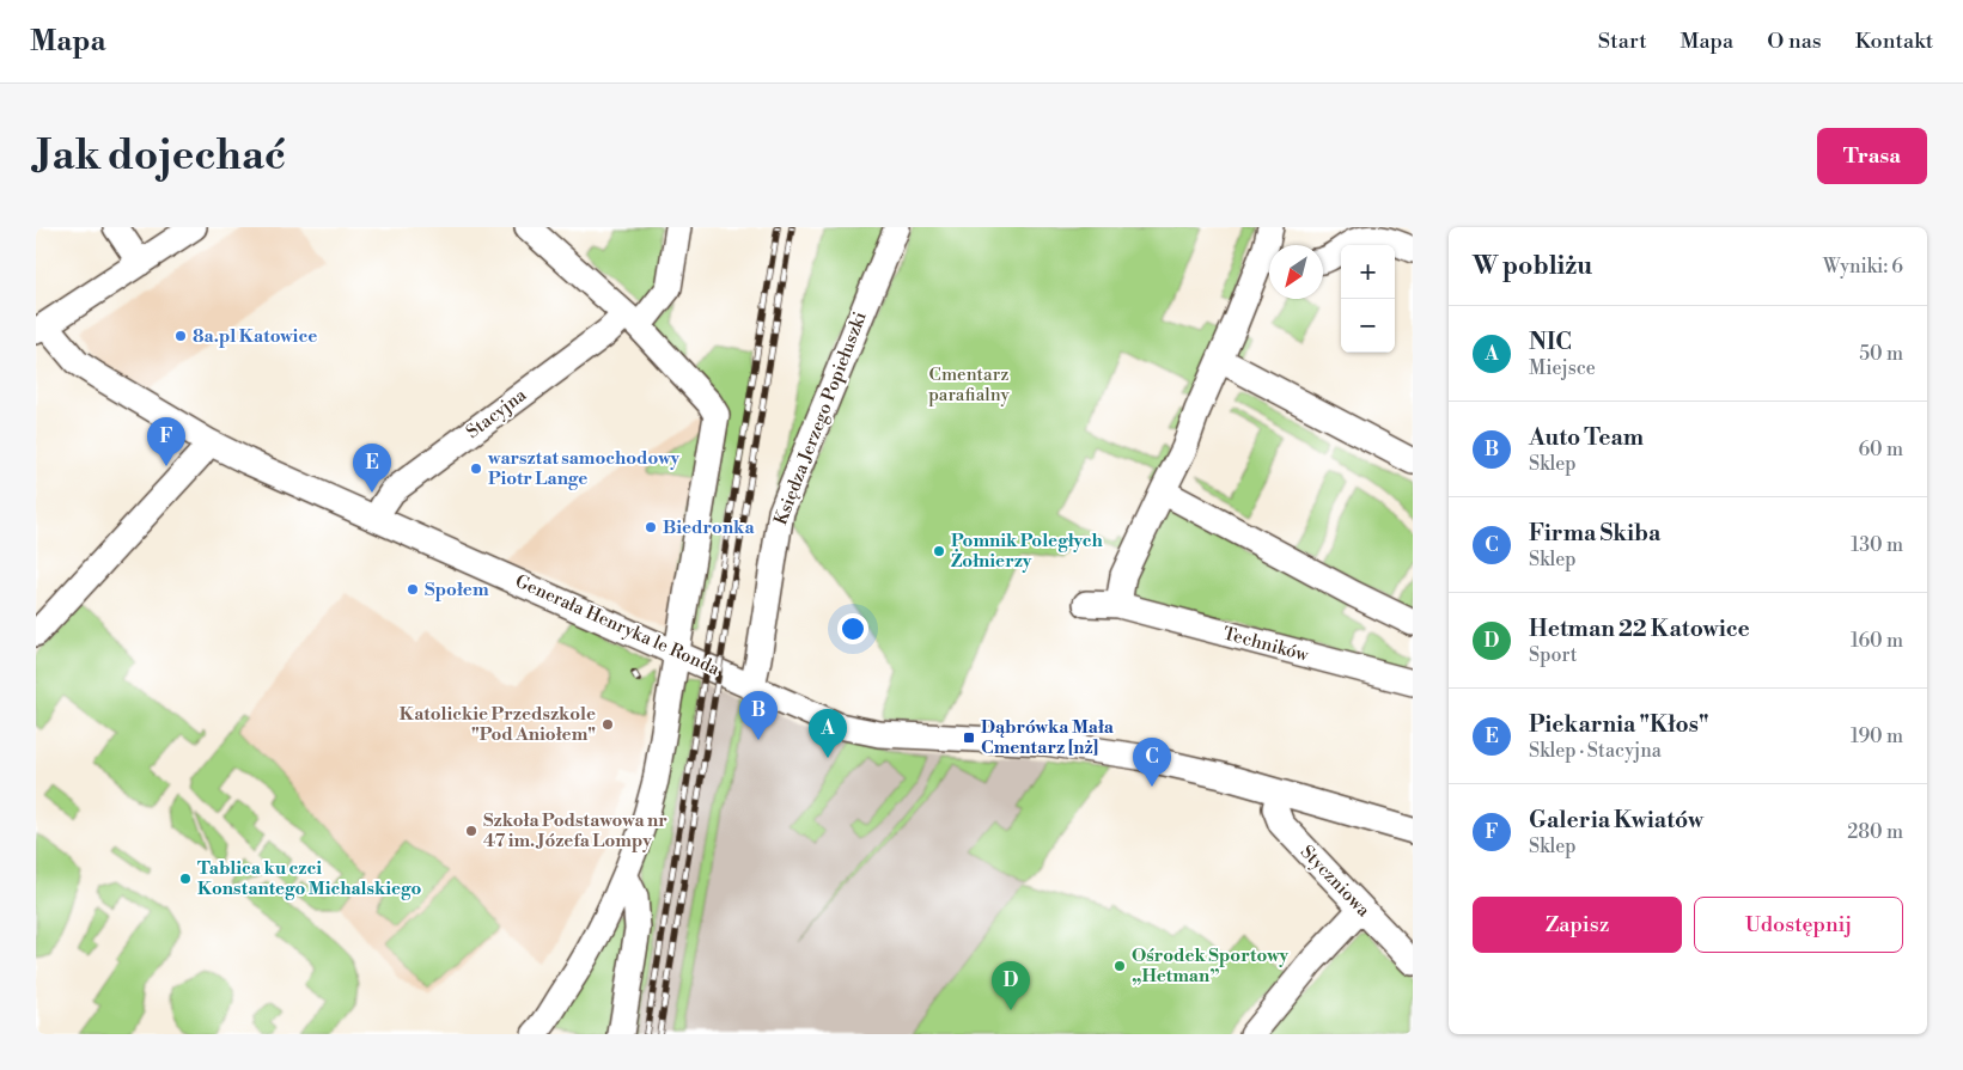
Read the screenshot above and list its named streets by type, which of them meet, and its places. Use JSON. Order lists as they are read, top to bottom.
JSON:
{
  "streets": {
    "street": [
      "Stacyjna",
      "Księdza Jerzego Popiełuszki",
      "Generała Henryka le Ronda",
      "Techników",
      "Styczniowa"
    ]
  },
  "crossings": [
    ["Stacyjna", "Generała Henryka le Ronda"],
    ["Księdza Jerzego Popiełuszki", "Generała Henryka le Ronda"],
    ["Generała Henryka le Ronda", "Styczniowa"]
  ],
  "parks": ["Cmentarz parafialny"],
  "places": {
    "other": [
      "8a.pl Katowice",
      "warsztat samochodowy Piotr Lange",
      "Biedronka",
      "Pomnik Poległych Żołnierzy",
      "Społem",
      "Katolickie Przedszkole \"Pod Aniołem\"",
      "Szkoła Podstawowa nr 47 im. Józefa Lompy",
      "Tablica ku czci Konstantego Michalskiego",
      "Ośrodek Sportowy „Hetman”"
    ],
    "transit": ["Dąbrówka Mała Cmentarz [nż]"]
  },
  "north": "bottom left",
  "page": {
    "header": "Mapa",
    "nav": [
      "Start",
      "Mapa",
      "O nas",
      "Kontakt"
    ],
    "buttons": [
      "Trasa",
      ["Zapisz", "Udostępnij"]
    ],
    "title": "Jak dojechać",
    "heading": ["W pobliżu", "Wyniki: 6"],
    "map_buttons": ["+", "−"],
    "list": [
      {
        "mark": "A",
        "name": "NIC",
        "note": "Miejsce",
        "value": "50 m"
      },
      {
        "mark": "B",
        "name": "Auto Team",
        "note": "Sklep",
        "value": "60 m"
      },
      {
        "mark": "C",
        "name": "Firma Skiba",
        "note": "Sklep",
        "value": "130 m"
      },
      {
        "mark": "D",
        "name": "Hetman 22 Katowice",
        "note": "Sport",
        "value": "160 m"
      },
      {
        "mark": "E",
        "name": "Piekarnia \"Kłos\"",
        "note": "Sklep · Stacyjna",
        "value": "190 m"
      },
      {
        "mark": "F",
        "name": "Galeria Kwiatów",
        "note": "Sklep",
        "value": "280 m"
      }
    ],
    "pins": [
      "F",
      "E",
      "B",
      "A",
      "C",
      "D"
    ]
  }
}
